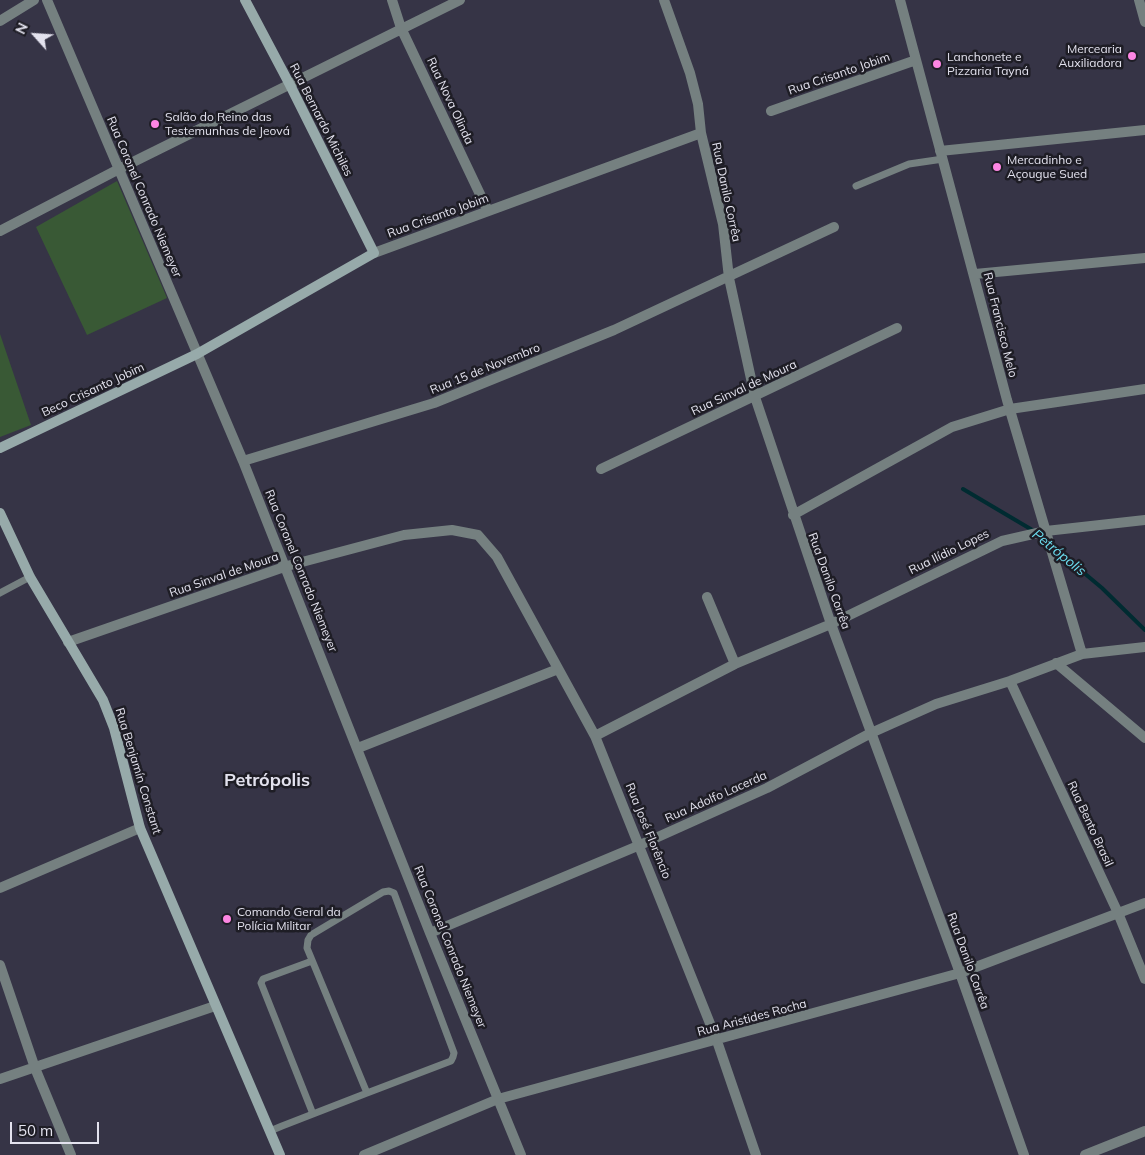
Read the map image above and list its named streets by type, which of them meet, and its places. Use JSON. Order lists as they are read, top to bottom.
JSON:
{
  "streets": {
    "street": [
      "Rua Crisanto Jobim",
      "Rua Nova Olinda",
      "Rua Bernardo Michiles",
      "Rua Danilo Corrêa",
      "Rua Coronel Conrado Niemeyer",
      "Rua Francisco Melo",
      "Rua 15 de Novembro",
      "Rua Sinval de Moura",
      "Beco Crisanto Jobim",
      "Rua Ilídio Lopes",
      "Rua Benjamín Constant",
      "Rua Adolfo Lacerda",
      "Rua Bento Brasil",
      "Rua José Florêncio",
      "Rua Aristides Rocha"
    ]
  },
  "crossings": [
    ["Rua Crisanto Jobim", "Rua Nova Olinda"],
    ["Rua Crisanto Jobim", "Rua Bernardo Michiles"],
    ["Rua Crisanto Jobim", "Rua Danilo Corrêa"],
    ["Rua Crisanto Jobim", "Rua Coronel Conrado Niemeyer"],
    ["Rua Crisanto Jobim", "Rua Francisco Melo"],
    ["Rua Crisanto Jobim", "Beco Crisanto Jobim"],
    ["Rua Danilo Corrêa", "Rua 15 de Novembro"],
    ["Rua Danilo Corrêa", "Rua Sinval de Moura"],
    ["Rua Danilo Corrêa", "Rua Ilídio Lopes"],
    ["Rua Danilo Corrêa", "Rua Adolfo Lacerda"],
    ["Rua Danilo Corrêa", "Rua Aristides Rocha"],
    ["Rua Coronel Conrado Niemeyer", "Rua 15 de Novembro"],
    ["Rua Coronel Conrado Niemeyer", "Rua Sinval de Moura"],
    ["Rua Coronel Conrado Niemeyer", "Beco Crisanto Jobim"],
    ["Rua Coronel Conrado Niemeyer", "Rua Adolfo Lacerda"],
    ["Rua Coronel Conrado Niemeyer", "Rua Aristides Rocha"],
    ["Rua Francisco Melo", "Rua Ilídio Lopes"],
    ["Rua Francisco Melo", "Rua Adolfo Lacerda"],
    ["Rua Sinval de Moura", "Rua Benjamín Constant"],
    ["Rua Sinval de Moura", "Rua José Florêncio"],
    ["Rua Ilídio Lopes", "Rua José Florêncio"],
    ["Rua Adolfo Lacerda", "Rua Bento Brasil"],
    ["Rua Adolfo Lacerda", "Rua José Florêncio"],
    ["Rua Bento Brasil", "Rua Aristides Rocha"],
    ["Rua José Florêncio", "Rua Aristides Rocha"]
  ],
  "districts": ["Petrópolis"],
  "water": ["Petrópolis"],
  "places": [
    "Mercearia Auxiliadora",
    "Lanchonete e Pizzaria Tayná",
    "Salão do Reino das Testemunhas de Jeová",
    "Mercadinho e Açougue Sued",
    "Comando Geral da Polícia Militar"
  ],
  "scale_bar": "50 m",
  "north": "top left"
}
